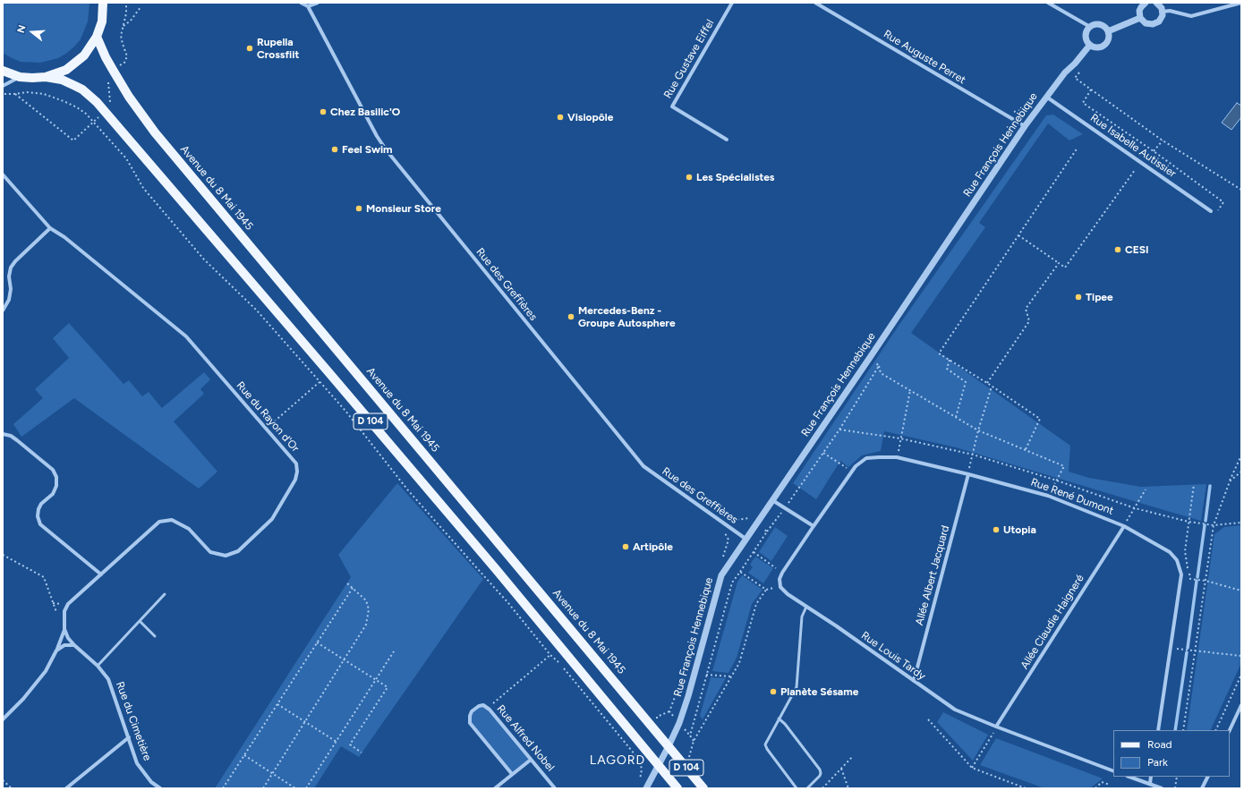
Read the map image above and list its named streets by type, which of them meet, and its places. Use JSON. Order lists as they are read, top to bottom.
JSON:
{
  "streets": {
    "main road": ["Avenue du 8 Mai 1945", "D 104"],
    "street": [
      "Rue Auguste Perret",
      "Rue Gustave Eiffel",
      "Rue François Hennebique",
      "Rue Isabelle Autissier",
      "Rue des Greffières",
      "Rue du Rayon d'Or",
      "Rue René Dumont",
      "Allée Albert Jacquard",
      "Allée Claudie Haigneré",
      "Rue Louis Tardy",
      "Rue du Cimetière",
      "Rue Alfred Nobel"
    ]
  },
  "crossings": [
    ["Rue Auguste Perret", "Rue François Hennebique"],
    ["Rue François Hennebique", "Rue Isabelle Autissier"],
    ["Rue François Hennebique", "Avenue du 8 Mai 1945"],
    ["Rue François Hennebique", "Rue des Greffières"],
    ["Rue François Hennebique", "D 104"],
    ["Rue du Rayon d'Or", "Rue du Cimetière"],
    ["Rue René Dumont", "Allée Albert Jacquard"],
    ["Rue René Dumont", "Allée Claudie Haigneré"],
    ["Allée Albert Jacquard", "Rue Louis Tardy"],
    ["Allée Claudie Haigneré", "Rue Louis Tardy"]
  ],
  "districts": ["LAGORD"],
  "places": [
    "Rupella Crossfiit",
    "Chez Basilic'O",
    "Visiopôle",
    "Feel Swim",
    "Les Spécialistes",
    "Monsieur Store",
    "CESI",
    "Tipee",
    "Mercedes-Benz - Groupe Autosphere",
    "Utopia",
    "Artipôle",
    "Planète Sésame"
  ],
  "legend": ["Road", "Park"],
  "north": "left"
}
